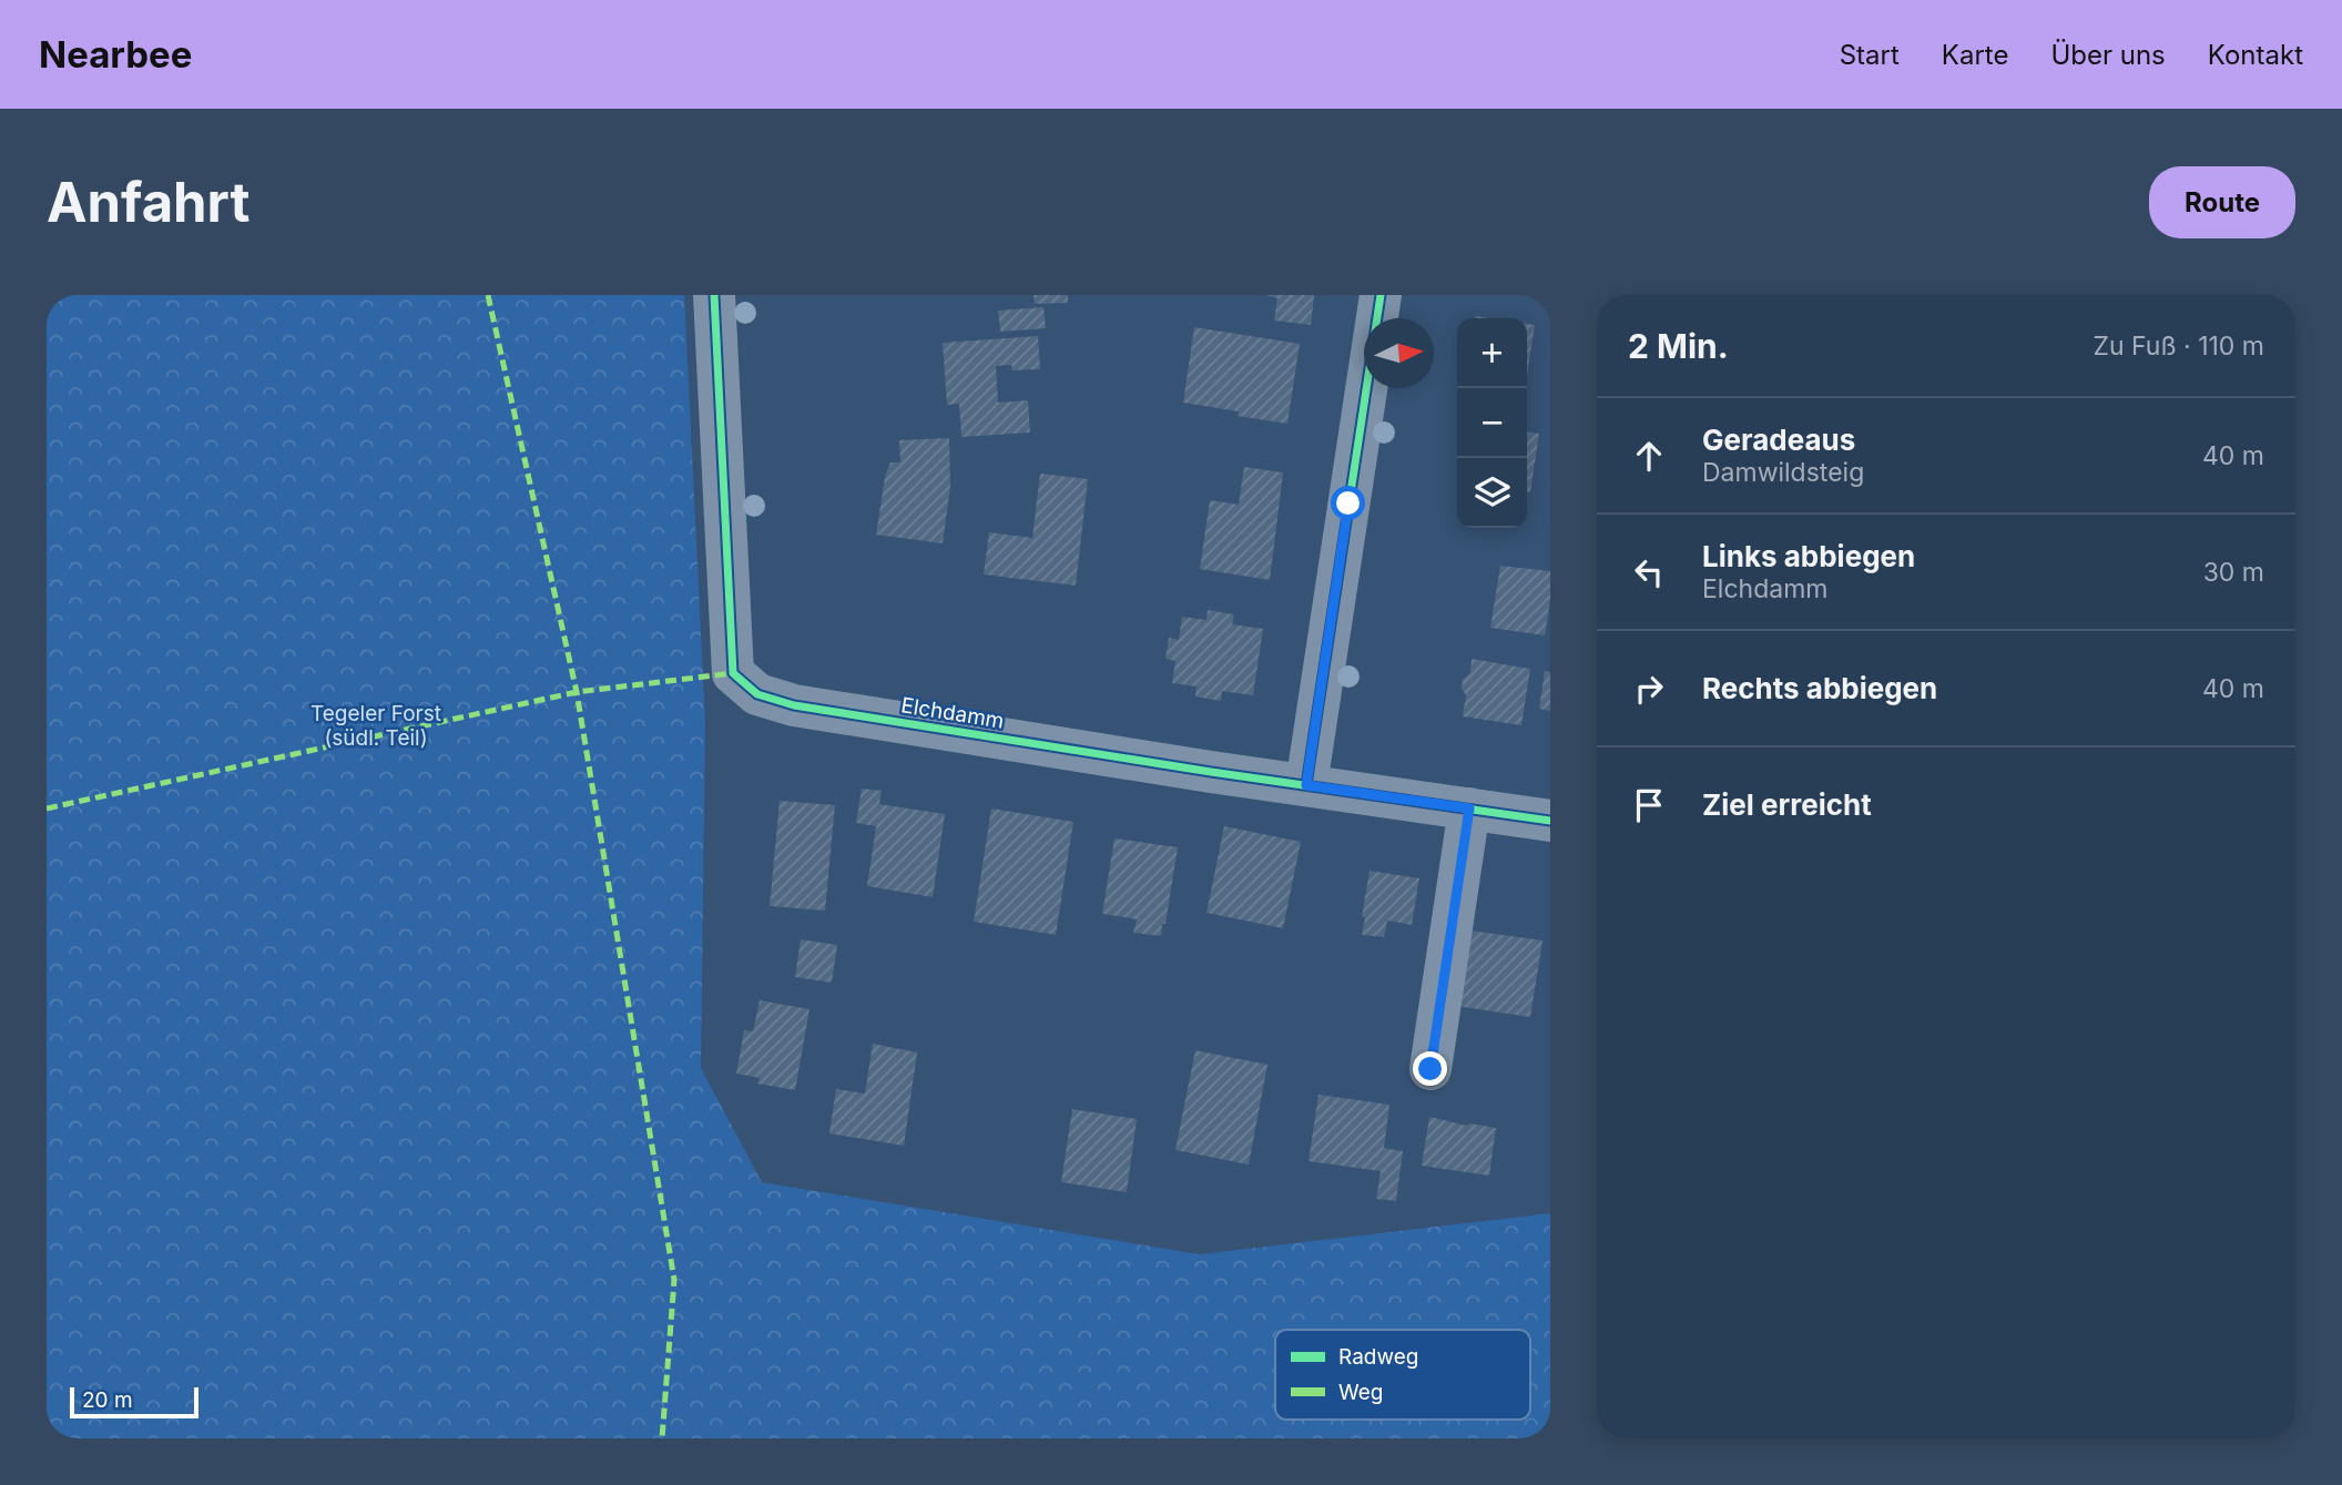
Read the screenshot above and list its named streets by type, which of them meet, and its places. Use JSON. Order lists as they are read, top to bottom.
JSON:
{
  "streets": {
    "street": ["Elchdamm"]
  },
  "parks": ["Tegeler Forst (südl. Teil)"],
  "legend": ["Radweg", "Weg"],
  "scale_bar": "20 m",
  "north": "right",
  "page": {
    "header": "Nearbee",
    "nav": [
      "Start",
      "Karte",
      "Über uns",
      "Kontakt"
    ],
    "buttons": "Route",
    "title": "Anfahrt",
    "heading": ["2 Min.", "Zu Fuß · 110 m"],
    "map_buttons": ["+", "−"],
    "list": [
      ["Geradeaus", "Damwildsteig", "40 m"],
      ["Links abbiegen", "Elchdamm", "30 m"],
      ["Rechts abbiegen", "40 m"],
      "Ziel erreicht"
    ],
    "scale": "20 m"
  }
}
